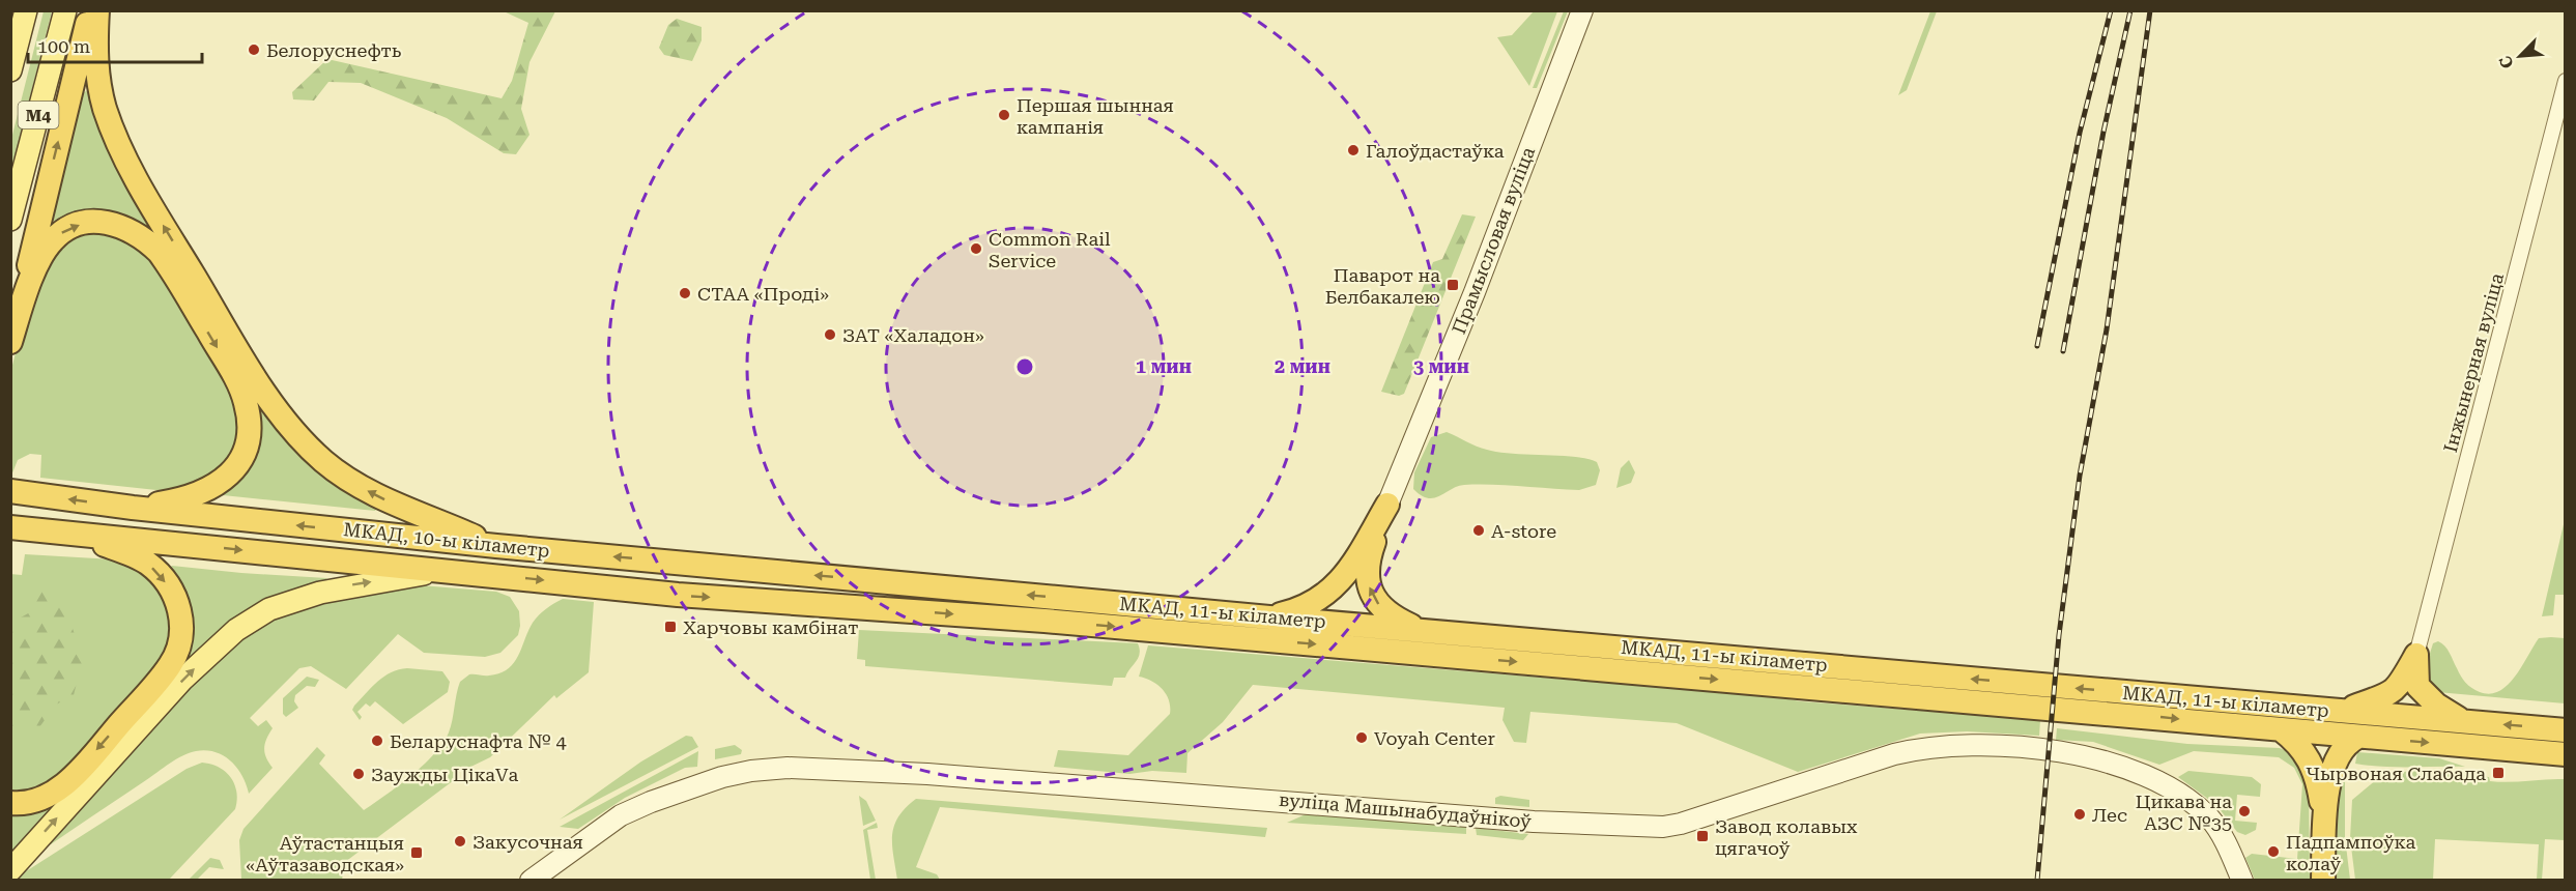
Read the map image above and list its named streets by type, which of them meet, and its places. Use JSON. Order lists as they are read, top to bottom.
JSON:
{
  "streets": {
    "highway": ["МКАД, 10-ы кіламетр", "МКАД, 11-ы кіламетр"],
    "main road": ["М4", "Прамысловая вуліца", "вуліца Машынабудаўнікоў"],
    "street": ["Інжынерная вуліца"]
  },
  "crossings": [
    ["МКАД, 10-ы кіламетр", "МКАД, 11-ы кіламетр"]
  ],
  "places": {
    "other": [
      "Белоруснефть",
      "Першая шынная кампанія",
      "Галоўдастаўка",
      "Common Rail Service",
      "СТАА «Проді»",
      "ЗАТ «Халадон»",
      "А-store",
      "Voyah Center",
      "Беларуснафта № 4",
      "Заужды ЦікаVа",
      "Цикава на АЗС №35",
      "Лес",
      "Закусочная",
      "Падпампоўка колаў"
    ],
    "transit": [
      "Паварот на Белбакалею",
      "Харчовы камбінат",
      "Чырвоная Слабада",
      "Завод колавых цягачоў",
      "Аўтастанцыя «Аўтазаводская»"
    ]
  },
  "scale_bar": "100 m",
  "north": "bottom left",
  "rings": ["1 мин", "2 мин", "3 мин"]
}
